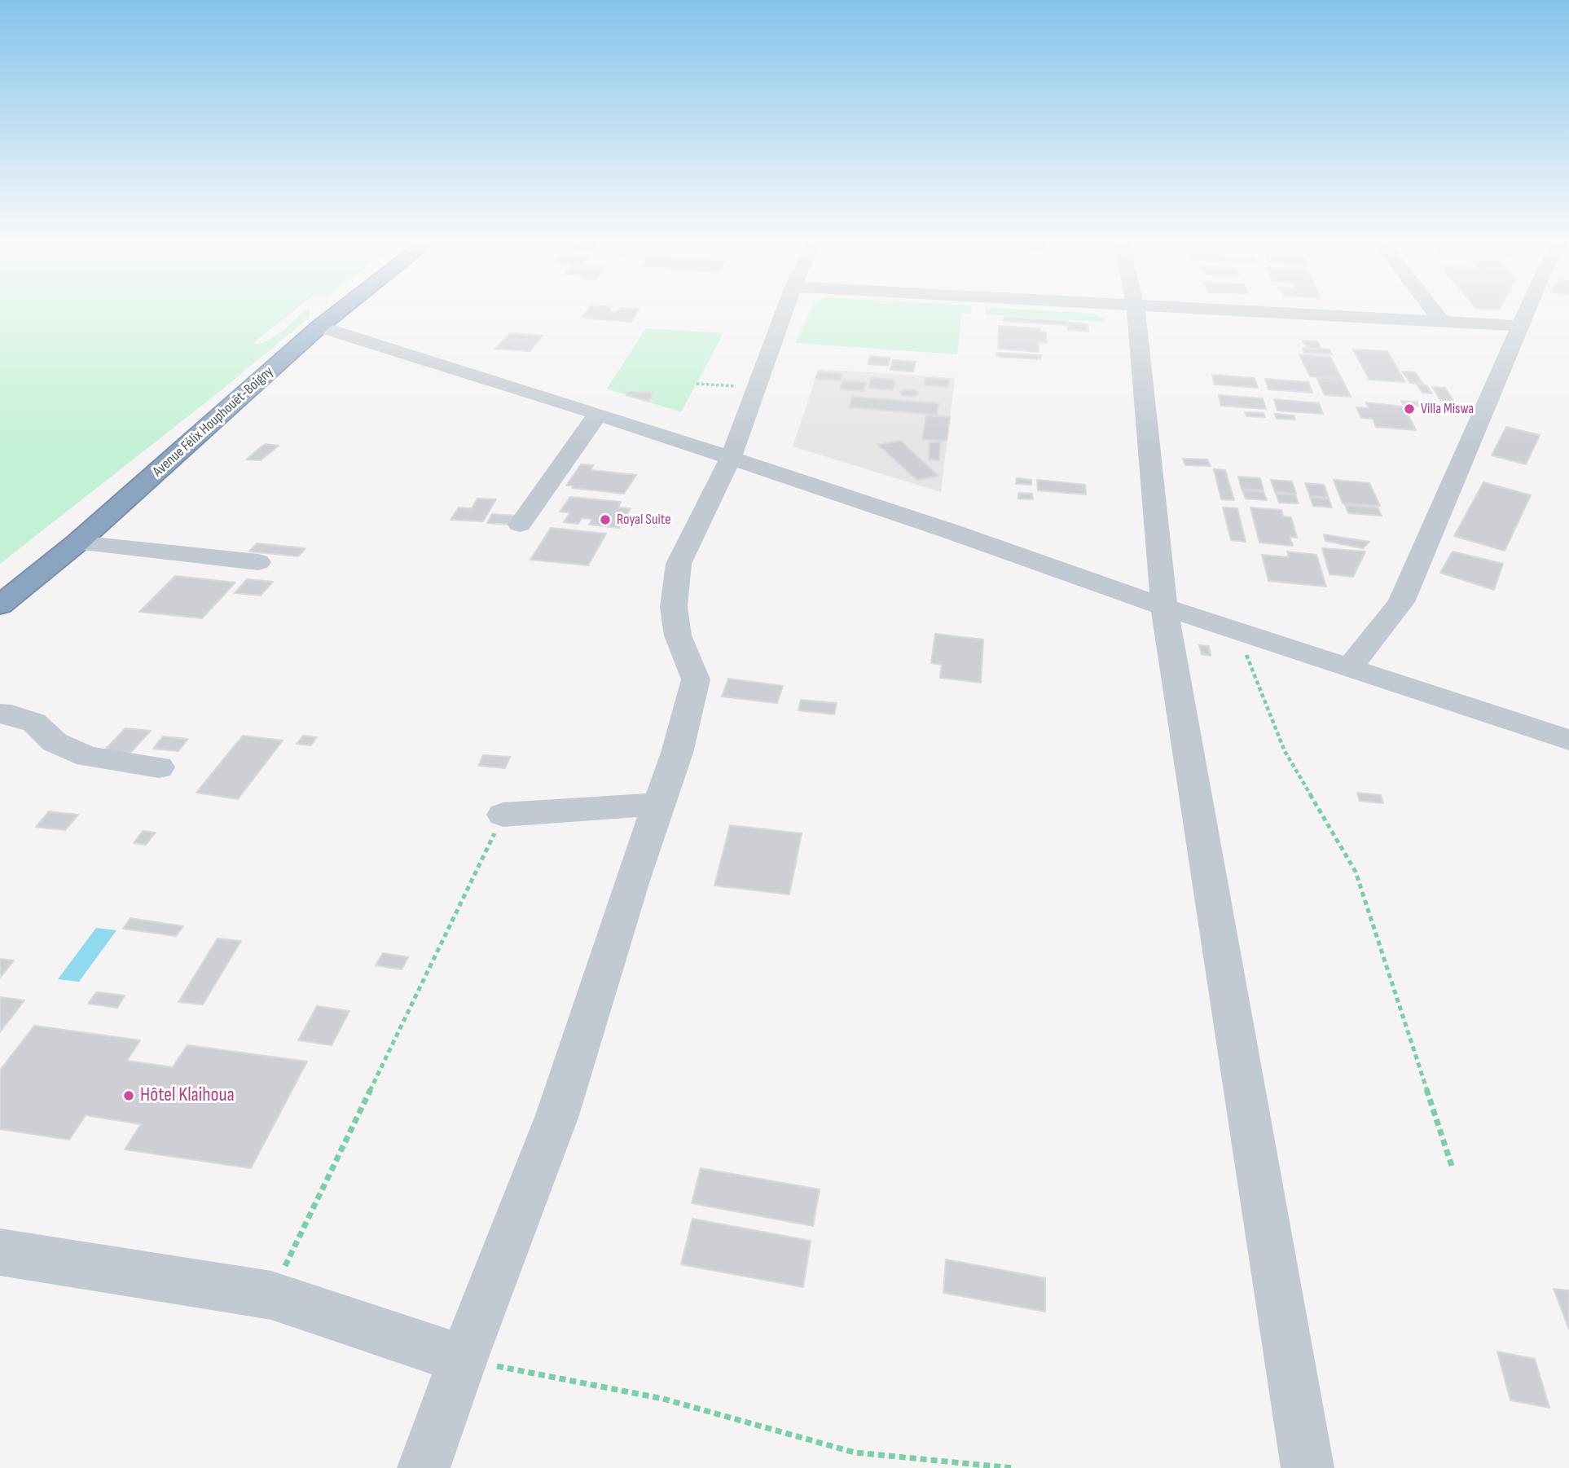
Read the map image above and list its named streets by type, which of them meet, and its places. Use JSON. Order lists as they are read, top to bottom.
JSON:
{
  "streets": {
    "highway": ["Avenue Félix Houphouët-Boigny"]
  },
  "places": ["Villa Miswa", "Royal Suite", "Hôtel Klaihoua"]
}
